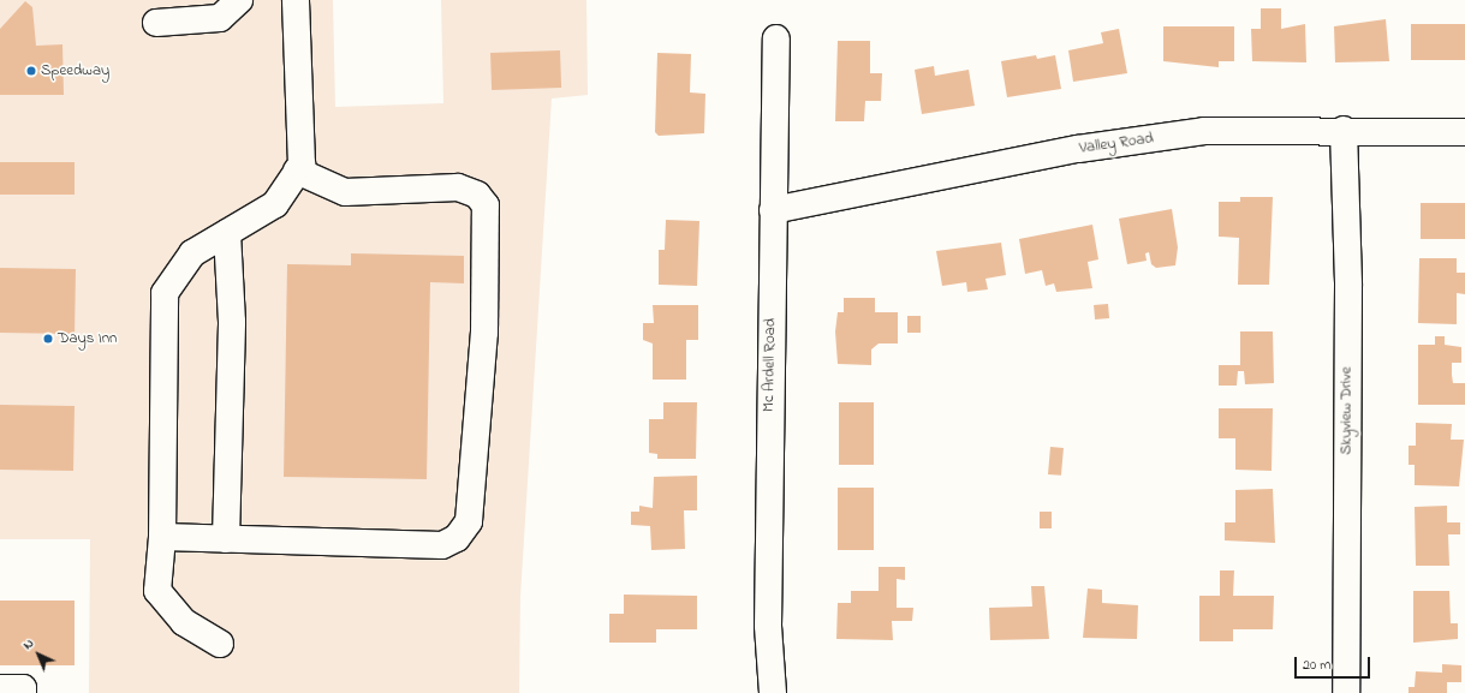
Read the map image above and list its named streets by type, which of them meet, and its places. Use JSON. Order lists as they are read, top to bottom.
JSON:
{
  "streets": {
    "street": ["Valley Road", "Mc Ardell Road", "Skyview Drive"]
  },
  "crossings": [
    ["Valley Road", "Mc Ardell Road"],
    ["Valley Road", "Skyview Drive"]
  ],
  "places": ["Speedway", "Days Inn"],
  "scale_bar": "20 m",
  "north": "top left"
}
